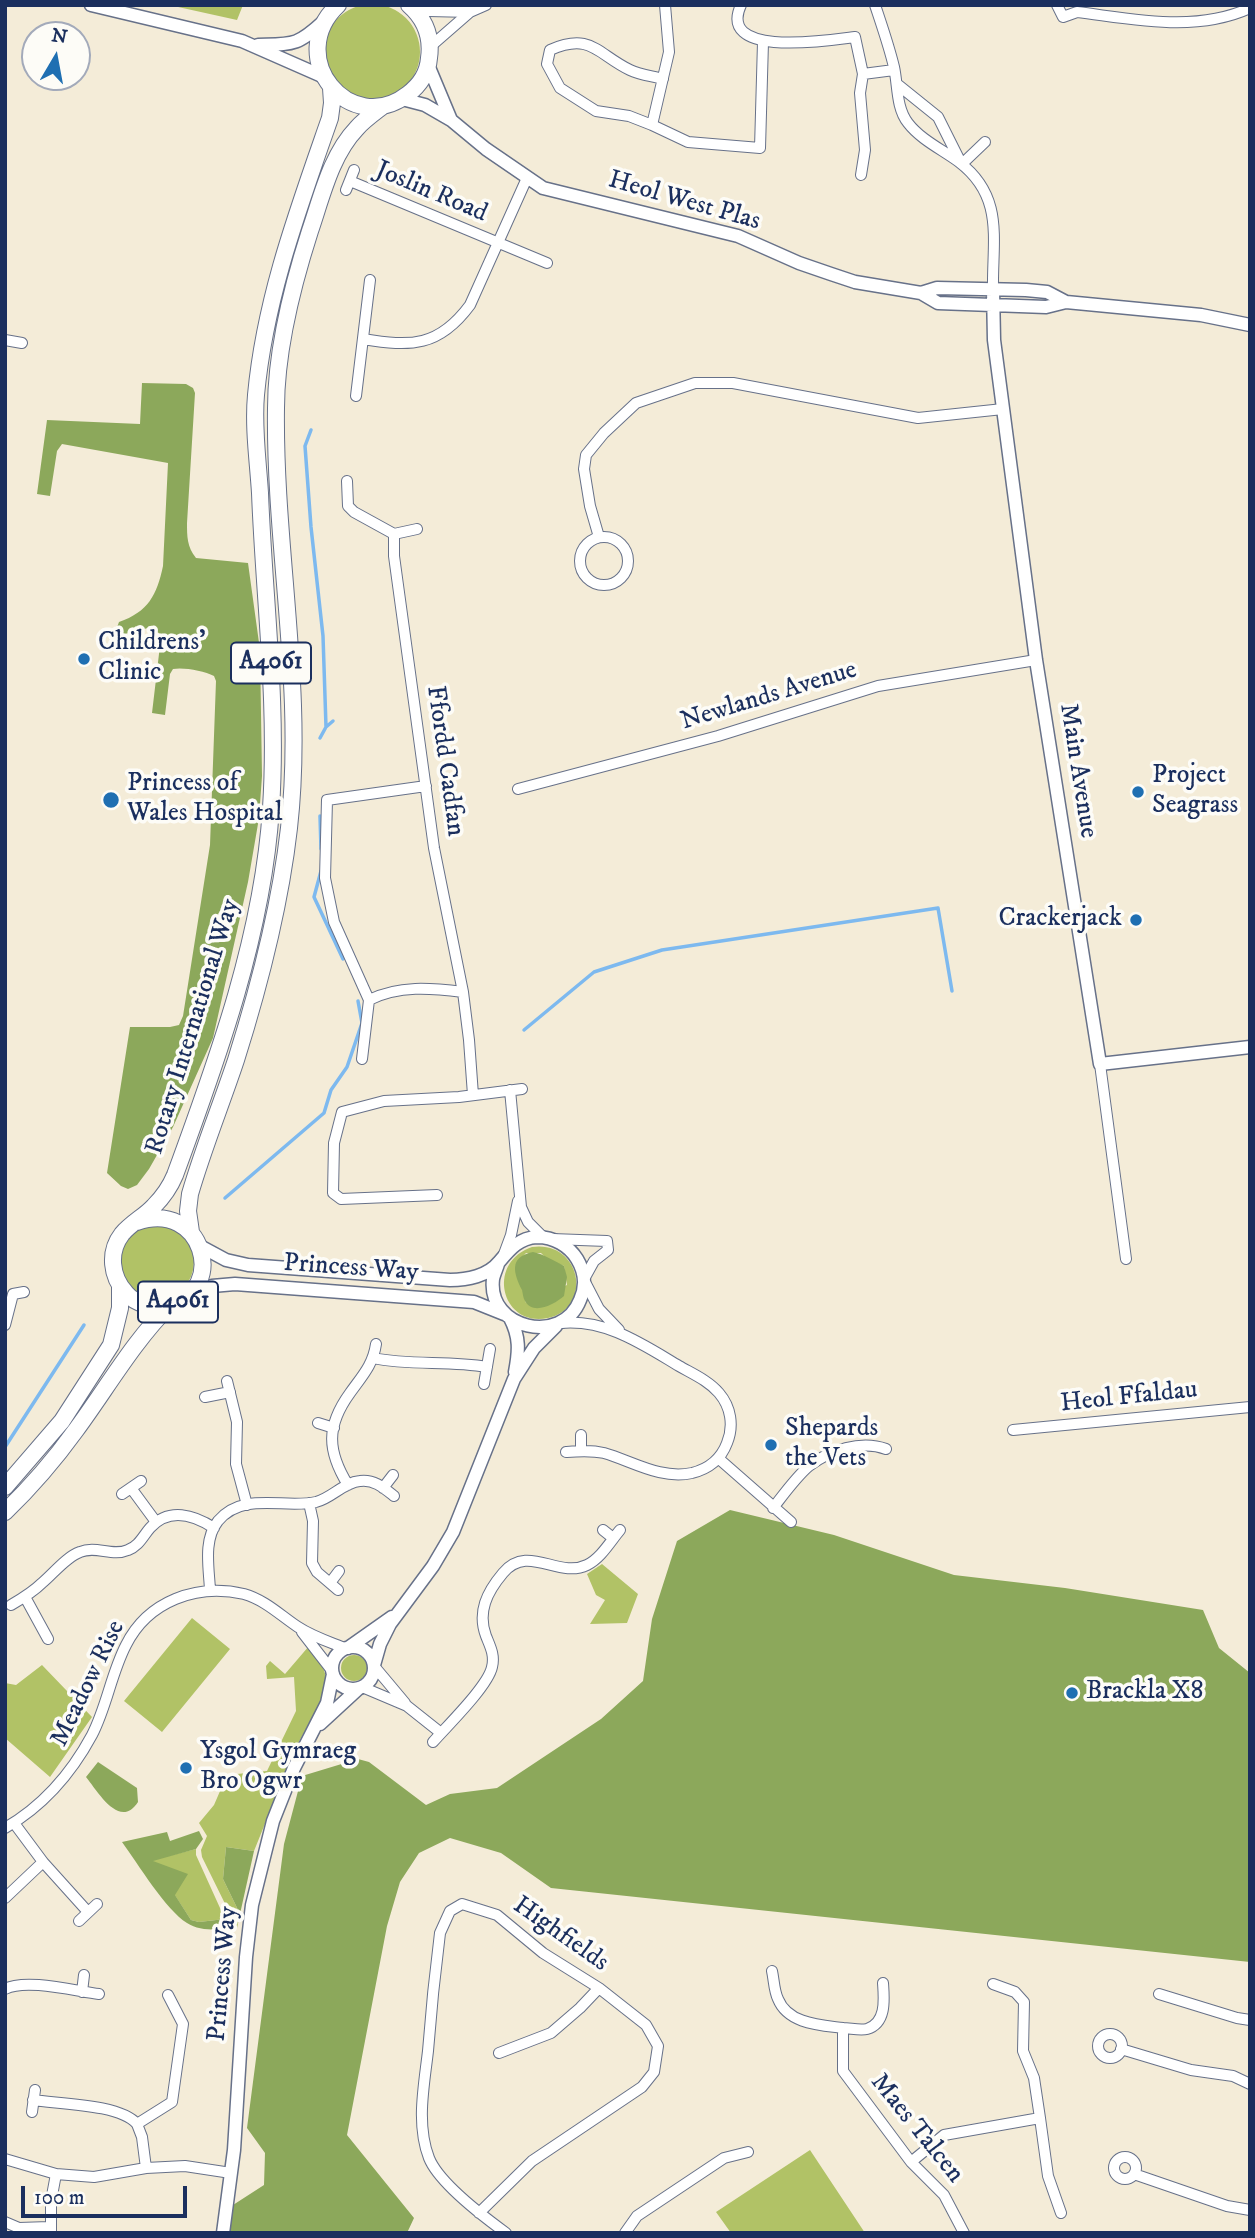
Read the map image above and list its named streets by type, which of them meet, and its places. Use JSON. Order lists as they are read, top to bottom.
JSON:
{
  "streets": {
    "main road": ["A4061", "Rotary International Way"],
    "street": [
      "Joslin Road",
      "Heol West Plas",
      "Newlands Avenue",
      "Ffordd Cadfan",
      "Main Avenue",
      "Princess Way",
      "Heol Ffaldau",
      "Meadow Rise",
      "Highfields",
      "Maes Talcen"
    ]
  },
  "crossings": [
    ["Joslin Road", "Heol West Plas"],
    ["Heol West Plas", "Main Avenue"],
    ["A4061", "Rotary International Way"],
    ["A4061", "Princess Way"],
    ["Newlands Avenue", "Main Avenue"],
    ["Rotary International Way", "Princess Way"],
    ["Princess Way", "Meadow Rise"]
  ],
  "places": [
    "Childrens' Clinic",
    "Project Seagrass",
    "Princess of Wales Hospital",
    "Crackerjack",
    "Shepards the Vets",
    "Brackla X8",
    "Ysgol Gymraeg Bro Ogwr"
  ],
  "scale_bar": "100 m",
  "north": "top"
}
